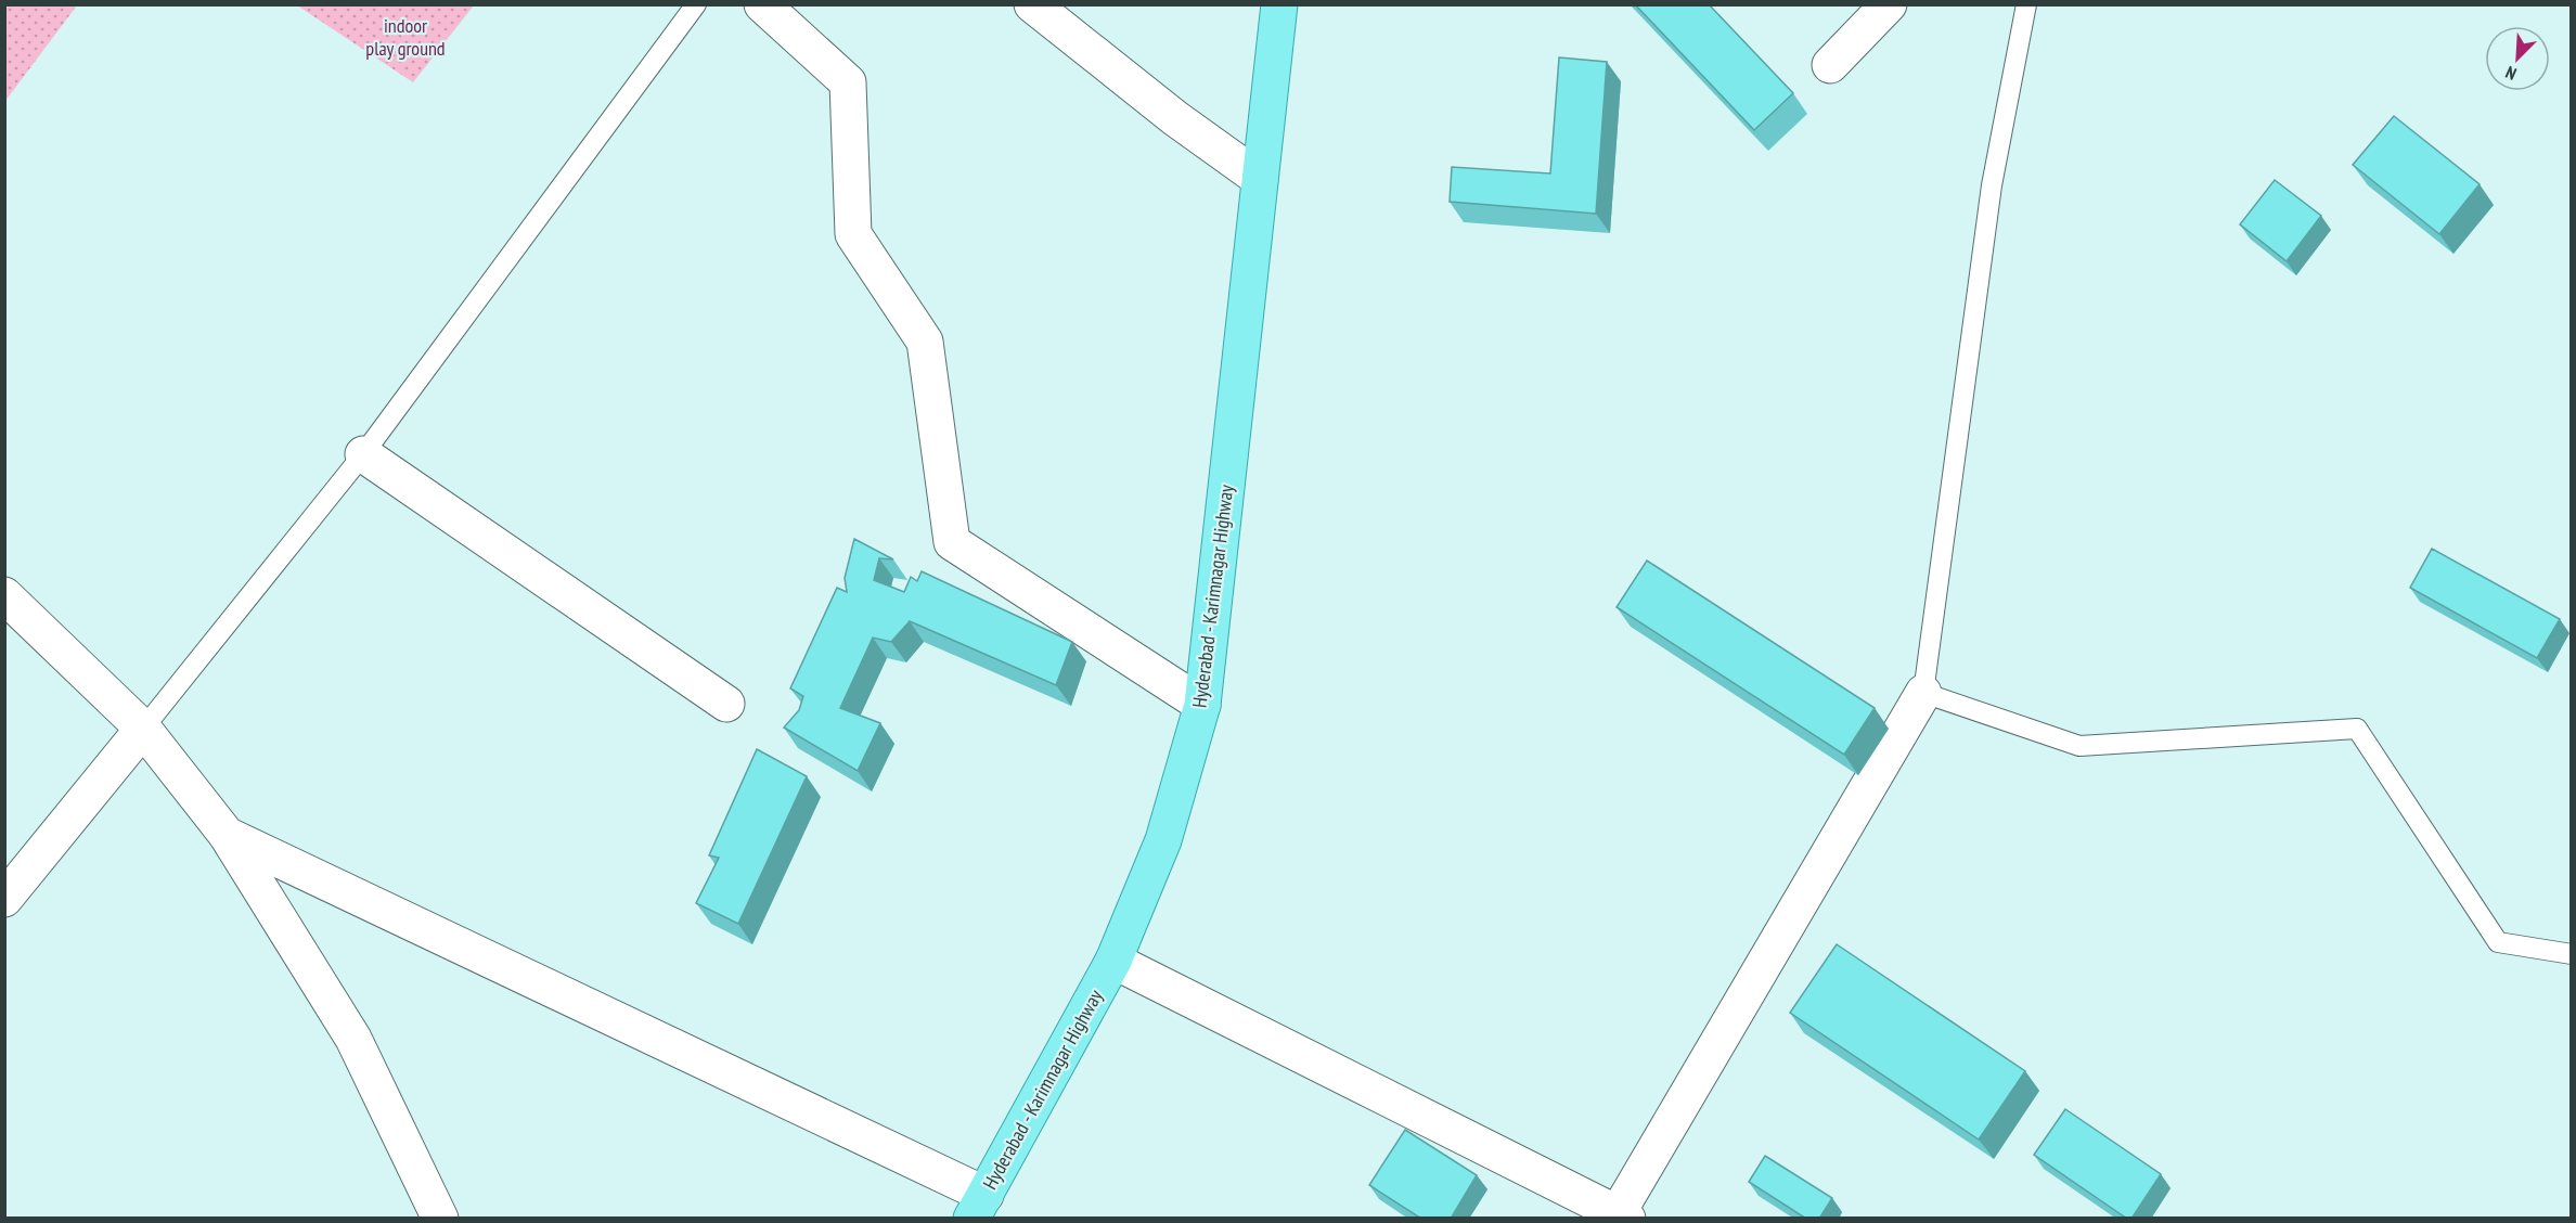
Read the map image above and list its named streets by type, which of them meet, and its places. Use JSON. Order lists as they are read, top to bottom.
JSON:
{
  "streets": {
    "main road": ["Hyderabad - Karimnagar Highway"]
  },
  "parks": ["indoor play ground"],
  "north": "bottom left"
}
